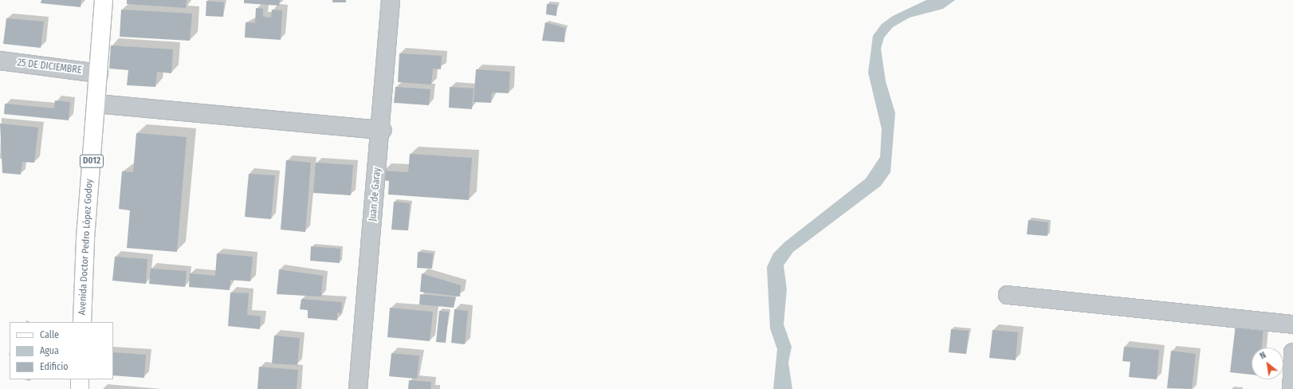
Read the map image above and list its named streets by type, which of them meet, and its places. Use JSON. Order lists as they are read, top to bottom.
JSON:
{
  "streets": {
    "main road": ["D012", "Avenida Doctor Pedro López Godoy"],
    "street": ["25 DE DICIEMBRE", "Juan de Garay"]
  },
  "crossings": [
    ["25 DE DICIEMBRE", "Avenida Doctor Pedro López Godoy"]
  ],
  "legend": ["Calle", "Agua", "Edificio"],
  "north": "top left"
}
